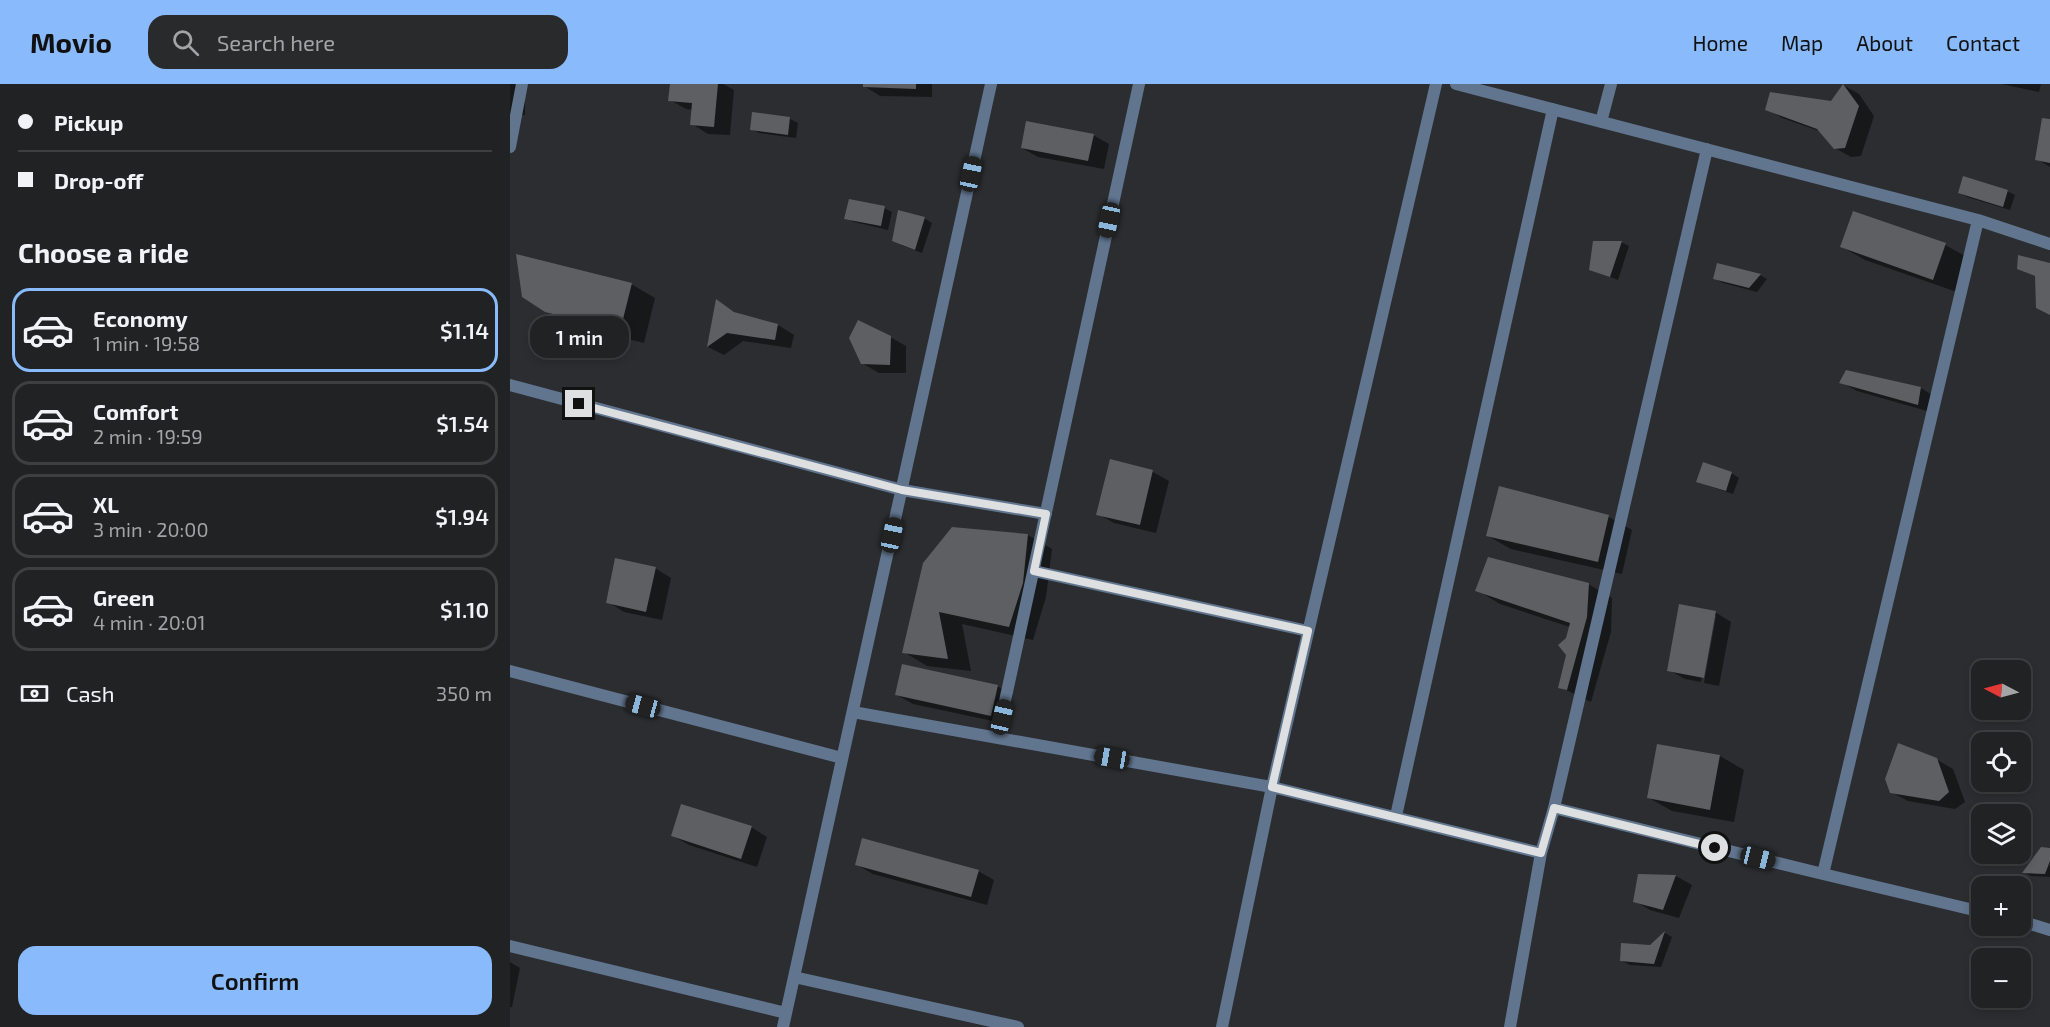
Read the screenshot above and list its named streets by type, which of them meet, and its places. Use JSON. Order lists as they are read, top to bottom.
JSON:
{
  "north": "left",
  "page": {
    "header": "Movio",
    "search": "Search here",
    "nav": [
      "Home",
      "Map",
      "About",
      "Contact"
    ],
    "banner": ["Pickup", "Drop-off"],
    "heading": "Choose a ride",
    "list": [
      {
        "name": "Economy",
        "note": "1 min · 19:58",
        "value": "$1.14"
      },
      {
        "name": "Comfort",
        "note": "2 min · 19:59",
        "value": "$1.54"
      },
      {
        "name": "XL",
        "note": "3 min · 20:00",
        "value": "$1.94"
      },
      {
        "name": "Green",
        "note": "4 min · 20:01",
        "value": "$1.10"
      }
    ],
    "bubble": "1 min",
    "pay": ["Cash", "350 m"],
    "map_buttons": ["+", "−"],
    "buttons": "Confirm"
  }
}
